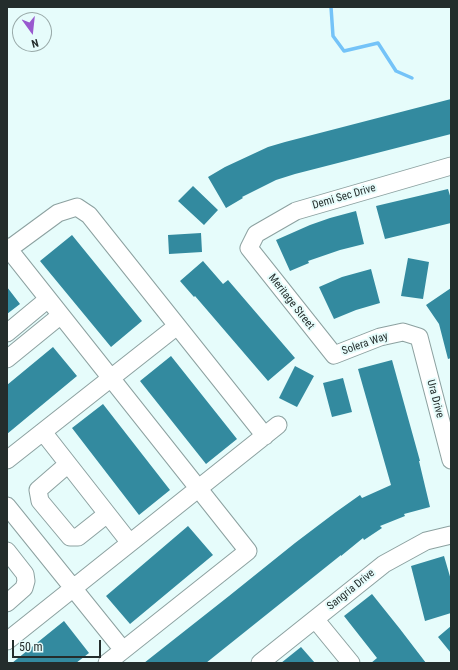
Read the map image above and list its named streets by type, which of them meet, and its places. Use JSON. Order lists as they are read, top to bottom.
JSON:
{
  "streets": {
    "street": [
      "Demi Sec Drive",
      "Meritage Street",
      "Solera Way",
      "Ura Drive",
      "Sangria Drive"
    ]
  },
  "crossings": [
    ["Demi Sec Drive", "Meritage Street"],
    ["Meritage Street", "Solera Way"],
    ["Solera Way", "Ura Drive"]
  ],
  "scale_bar": "50 m",
  "north": "bottom"
}
